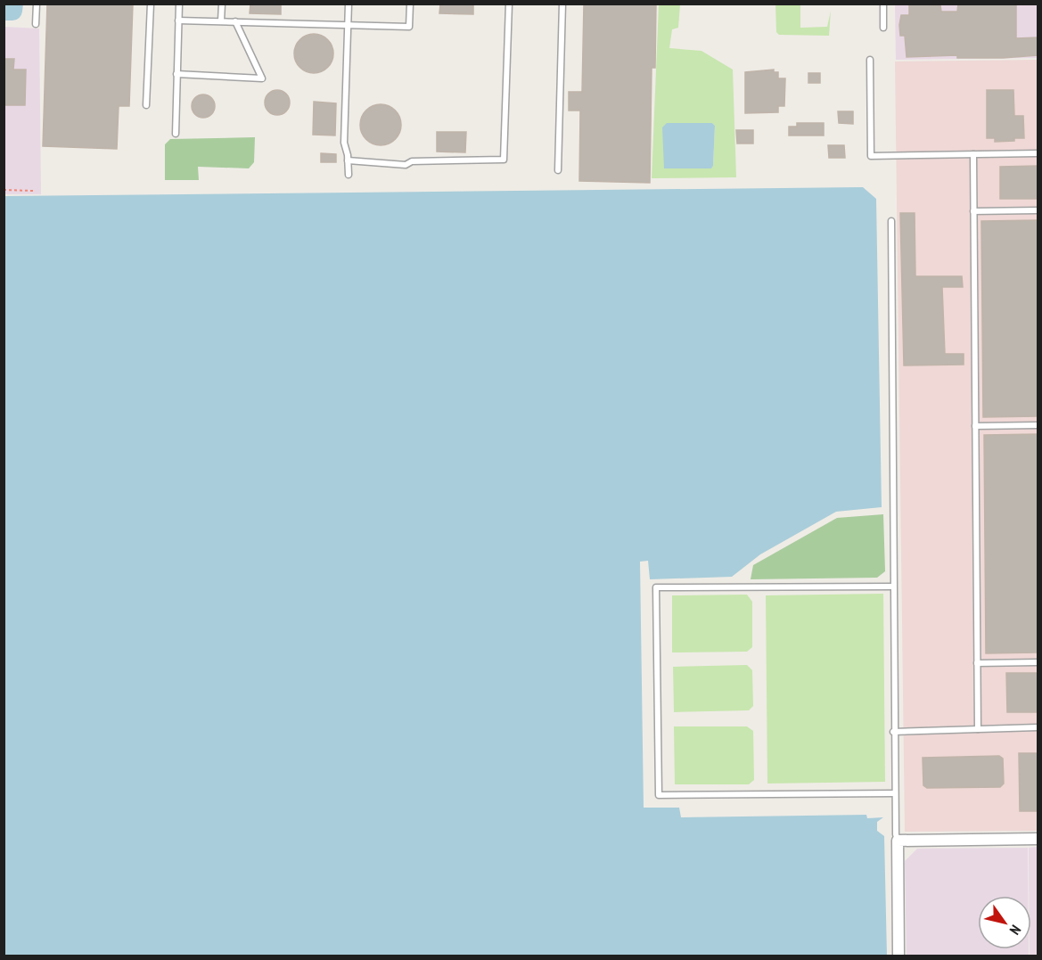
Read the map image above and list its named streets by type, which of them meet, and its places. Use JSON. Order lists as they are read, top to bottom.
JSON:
{
  "north": "bottom right"
}
